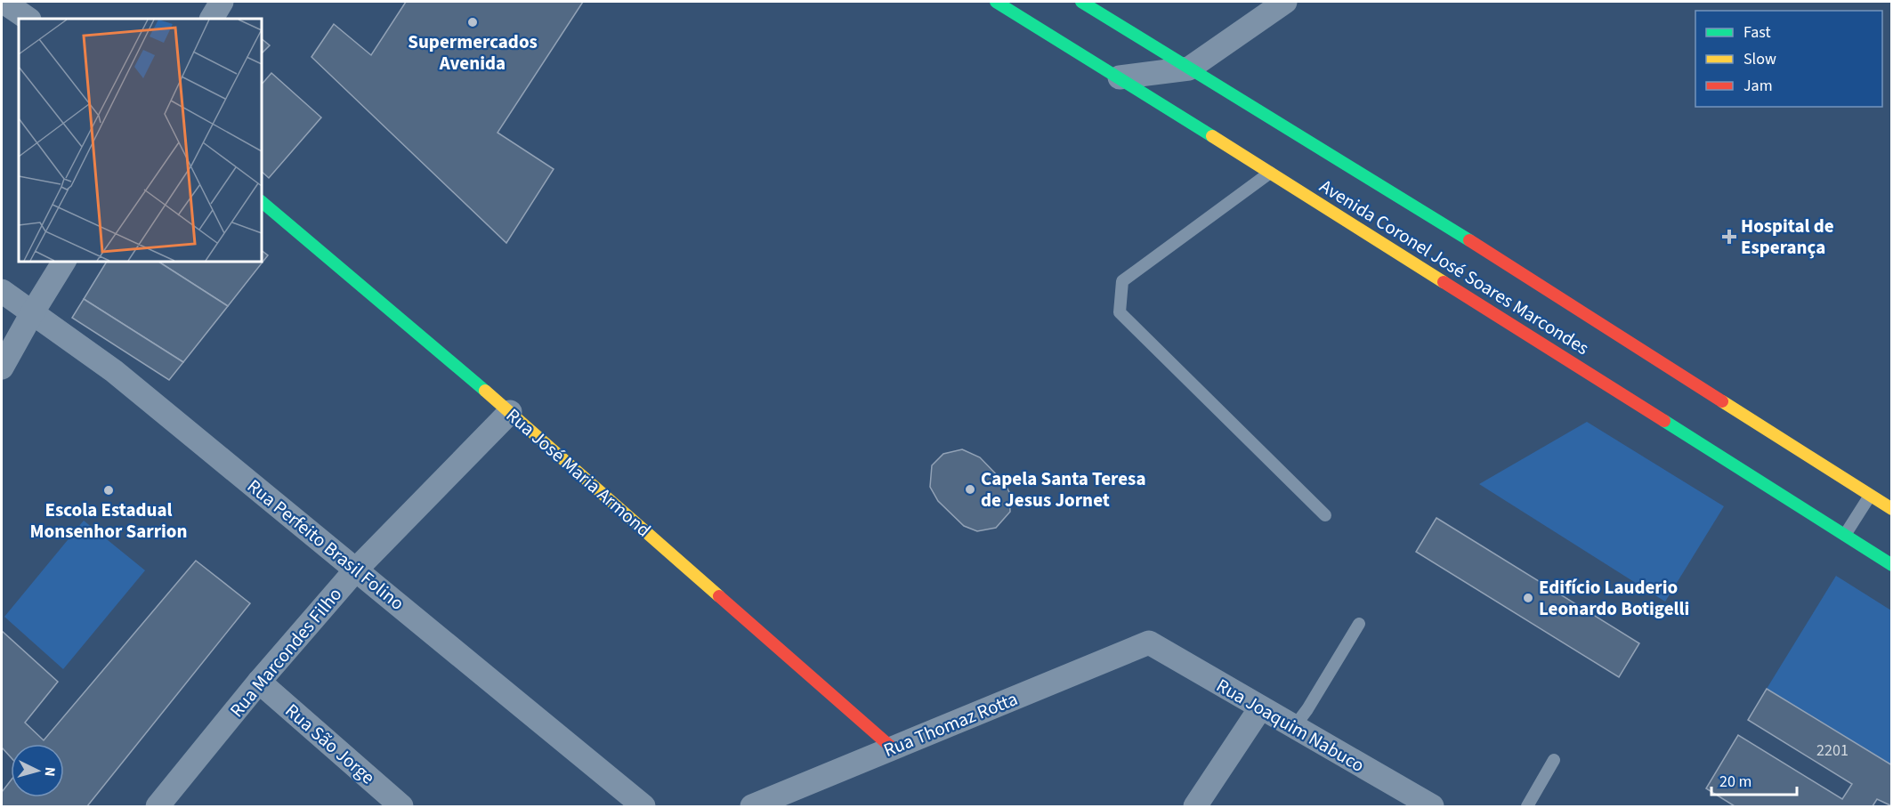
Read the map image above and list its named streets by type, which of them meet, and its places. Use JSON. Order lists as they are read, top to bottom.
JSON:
{
  "streets": {
    "main road": ["Avenida Coronel José Soares Marcondes", "Rua José Maria Armond"],
    "street": [
      "Rua Perfeito Brasil Folino",
      "Rua Marcondes Filho",
      "Rua Thomaz Rotta",
      "Rua Joaquim Nabuco",
      "Rua São Jorge"
    ]
  },
  "crossings": [
    ["Rua José Maria Armond", "Rua Marcondes Filho"],
    ["Rua José Maria Armond", "Rua Thomaz Rotta"],
    ["Rua Perfeito Brasil Folino", "Rua Marcondes Filho"],
    ["Rua Marcondes Filho", "Rua São Jorge"],
    ["Rua Thomaz Rotta", "Rua Joaquim Nabuco"]
  ],
  "places": {
    "other": [
      "Supermercados Avenida",
      "Capela Santa Teresa de Jesus Jornet",
      "Escola Estadual Monsenhor Sarrion",
      "Edifício Lauderio Leonardo Botigelli"
    ],
    "health": ["Hospital de Esperança"]
  },
  "house_numbers": ["2201"],
  "legend": ["Fast", "Slow", "Jam"],
  "scale_bar": "20 m",
  "north": "right"
}
